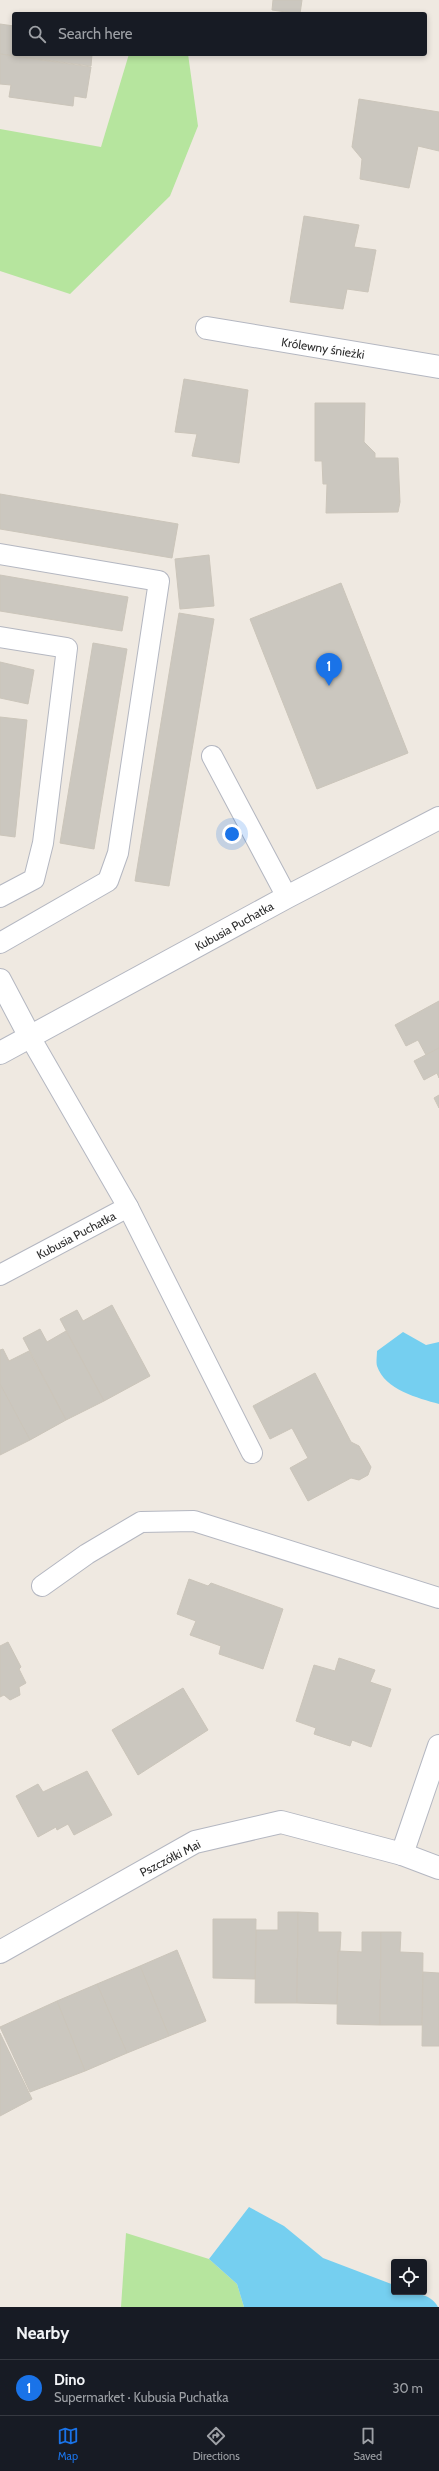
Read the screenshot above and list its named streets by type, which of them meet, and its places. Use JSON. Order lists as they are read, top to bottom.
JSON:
{
  "streets": {
    "street": ["Królewny śnieżki", "Kubusia Puchatka", "Pszczółki Mai"]
  },
  "page": {
    "search": "Search here",
    "pins": "1",
    "heading": "Nearby",
    "list": [
      {
        "mark": "1",
        "name": "Dino",
        "note": "Supermarket · Kubusia Puchatka",
        "value": "30 m"
      }
    ],
    "nav": ["Map", "Directions", "Saved"]
  }
}
